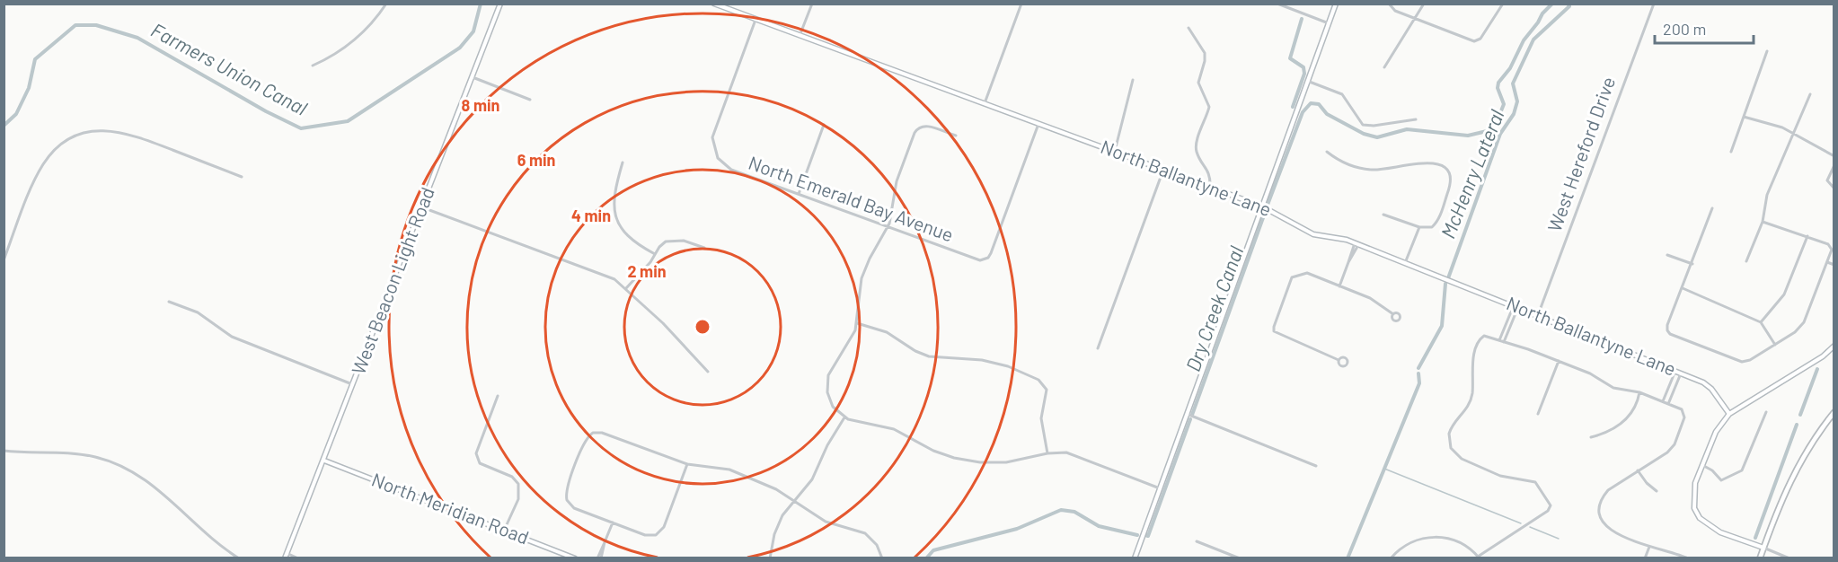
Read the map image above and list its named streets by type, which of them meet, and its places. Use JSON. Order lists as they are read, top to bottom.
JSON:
{
  "streets": {
    "main road": ["North Ballantyne Lane", "West Beacon Light Road", "North Meridian Road"],
    "street": ["West Hereford Drive", "North Emerald Bay Avenue"]
  },
  "crossings": [
    ["West Hereford Drive", "North Ballantyne Lane"],
    ["North Ballantyne Lane", "North Emerald Bay Avenue"],
    ["West Beacon Light Road", "North Meridian Road"]
  ],
  "water": ["Farmers Union Canal", "McHenry Lateral", "Dry Creek Canal"],
  "scale_bar": "200 m",
  "rings": [
    "8 min",
    "6 min",
    "4 min",
    "2 min"
  ]
}
